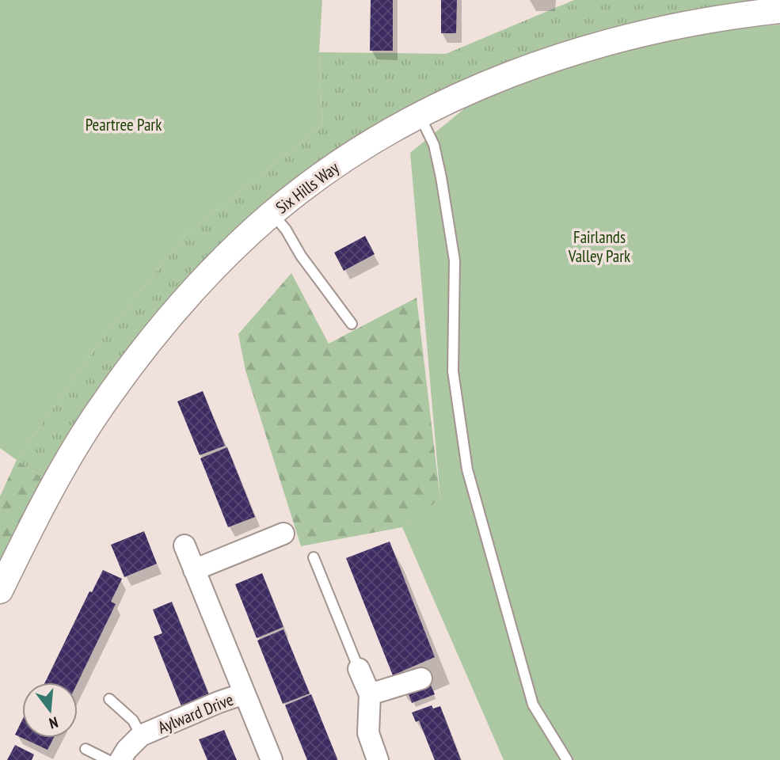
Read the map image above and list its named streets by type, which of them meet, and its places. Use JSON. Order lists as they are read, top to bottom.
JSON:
{
  "streets": {
    "street": ["Six Hills Way", "Aylward Drive"]
  },
  "parks": ["Peartree Park", "Fairlands Valley Park"],
  "north": "bottom"
}
